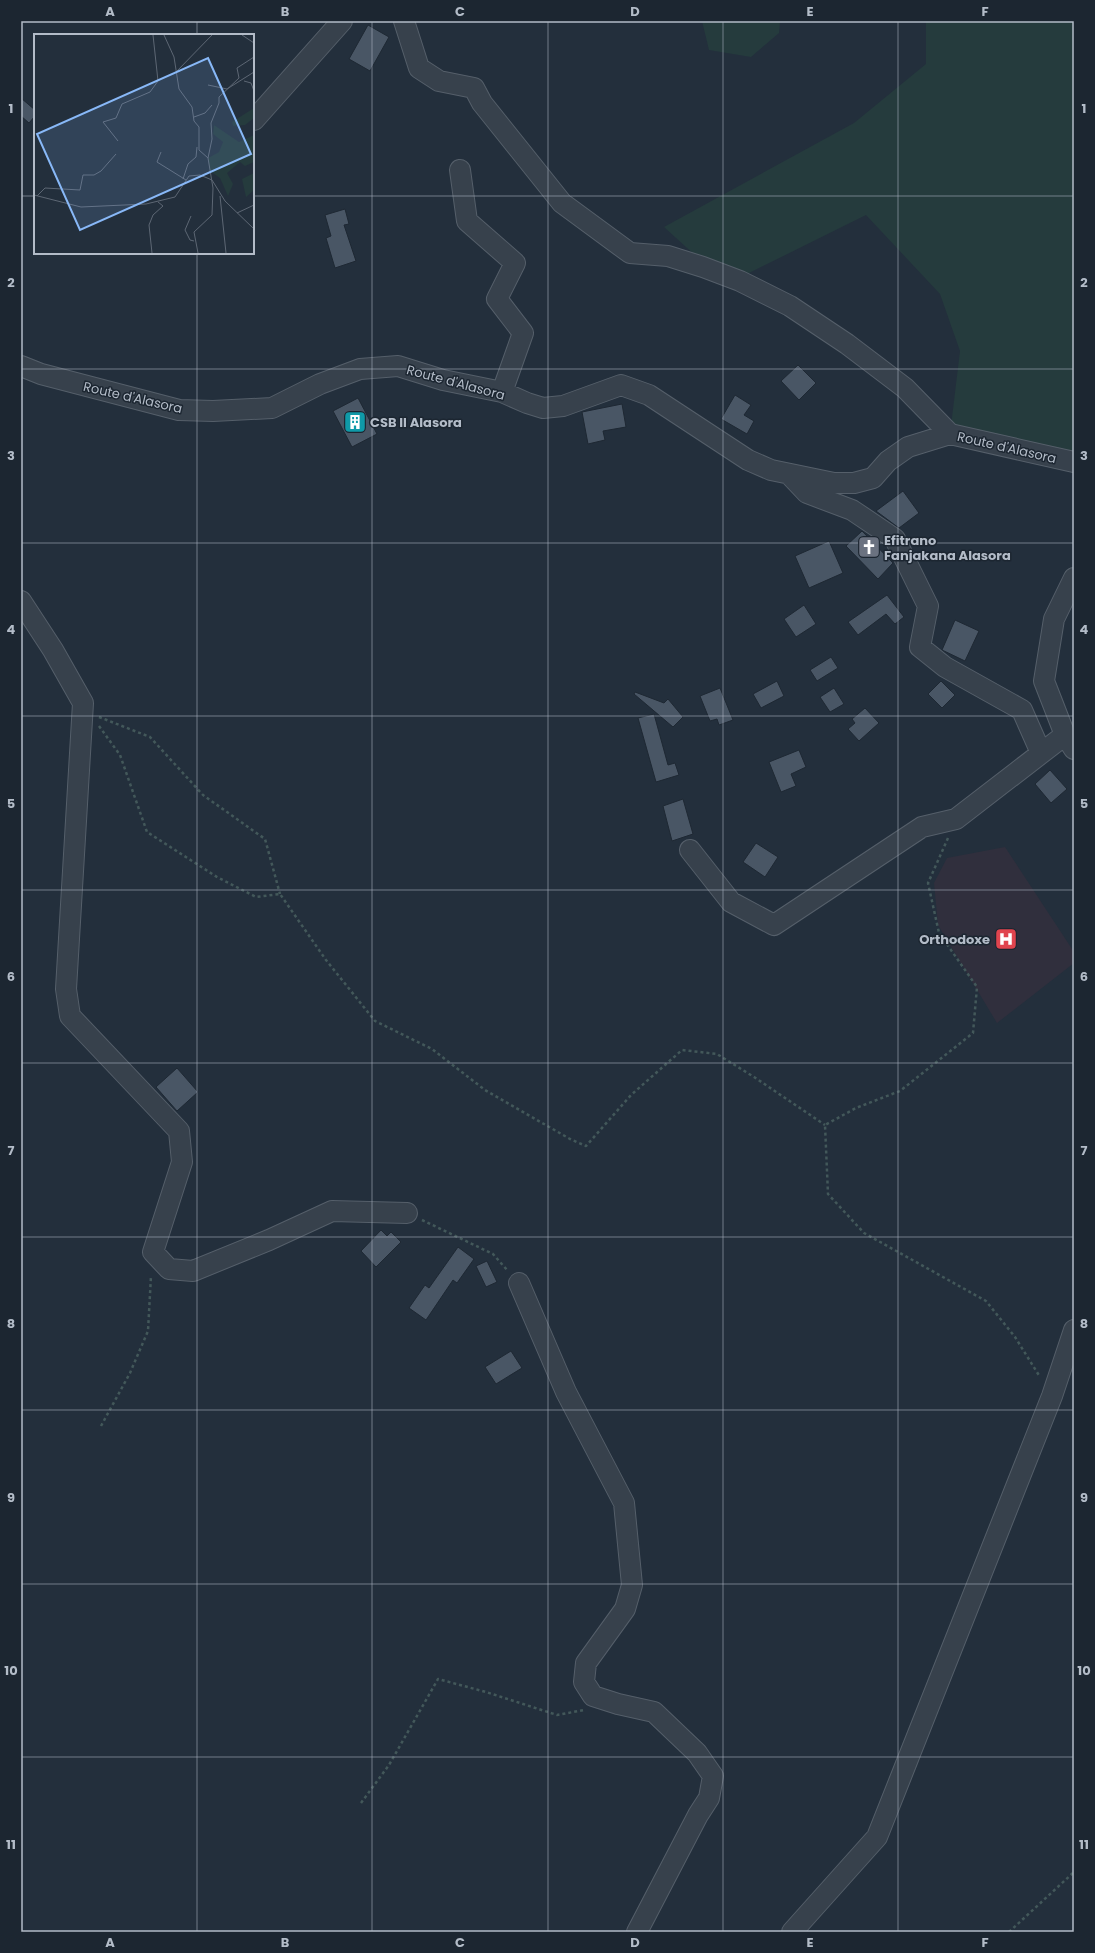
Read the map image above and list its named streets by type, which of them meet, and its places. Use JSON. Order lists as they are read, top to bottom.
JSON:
{
  "streets": {
    "street": ["Route d'Alasora"]
  },
  "places": {
    "building": ["CSB II Alasora"],
    "church": ["Efitrano Fanjakana Alasora"],
    "hospital": ["Orthodoxe"]
  },
  "grid": {
    "columns": [
      "A",
      "B",
      "C",
      "D",
      "E",
      "F"
    ],
    "rows": [
      "1",
      "2",
      "3",
      "4",
      "5",
      "6",
      "7",
      "8",
      "9",
      "10",
      "11"
    ]
  }
}
